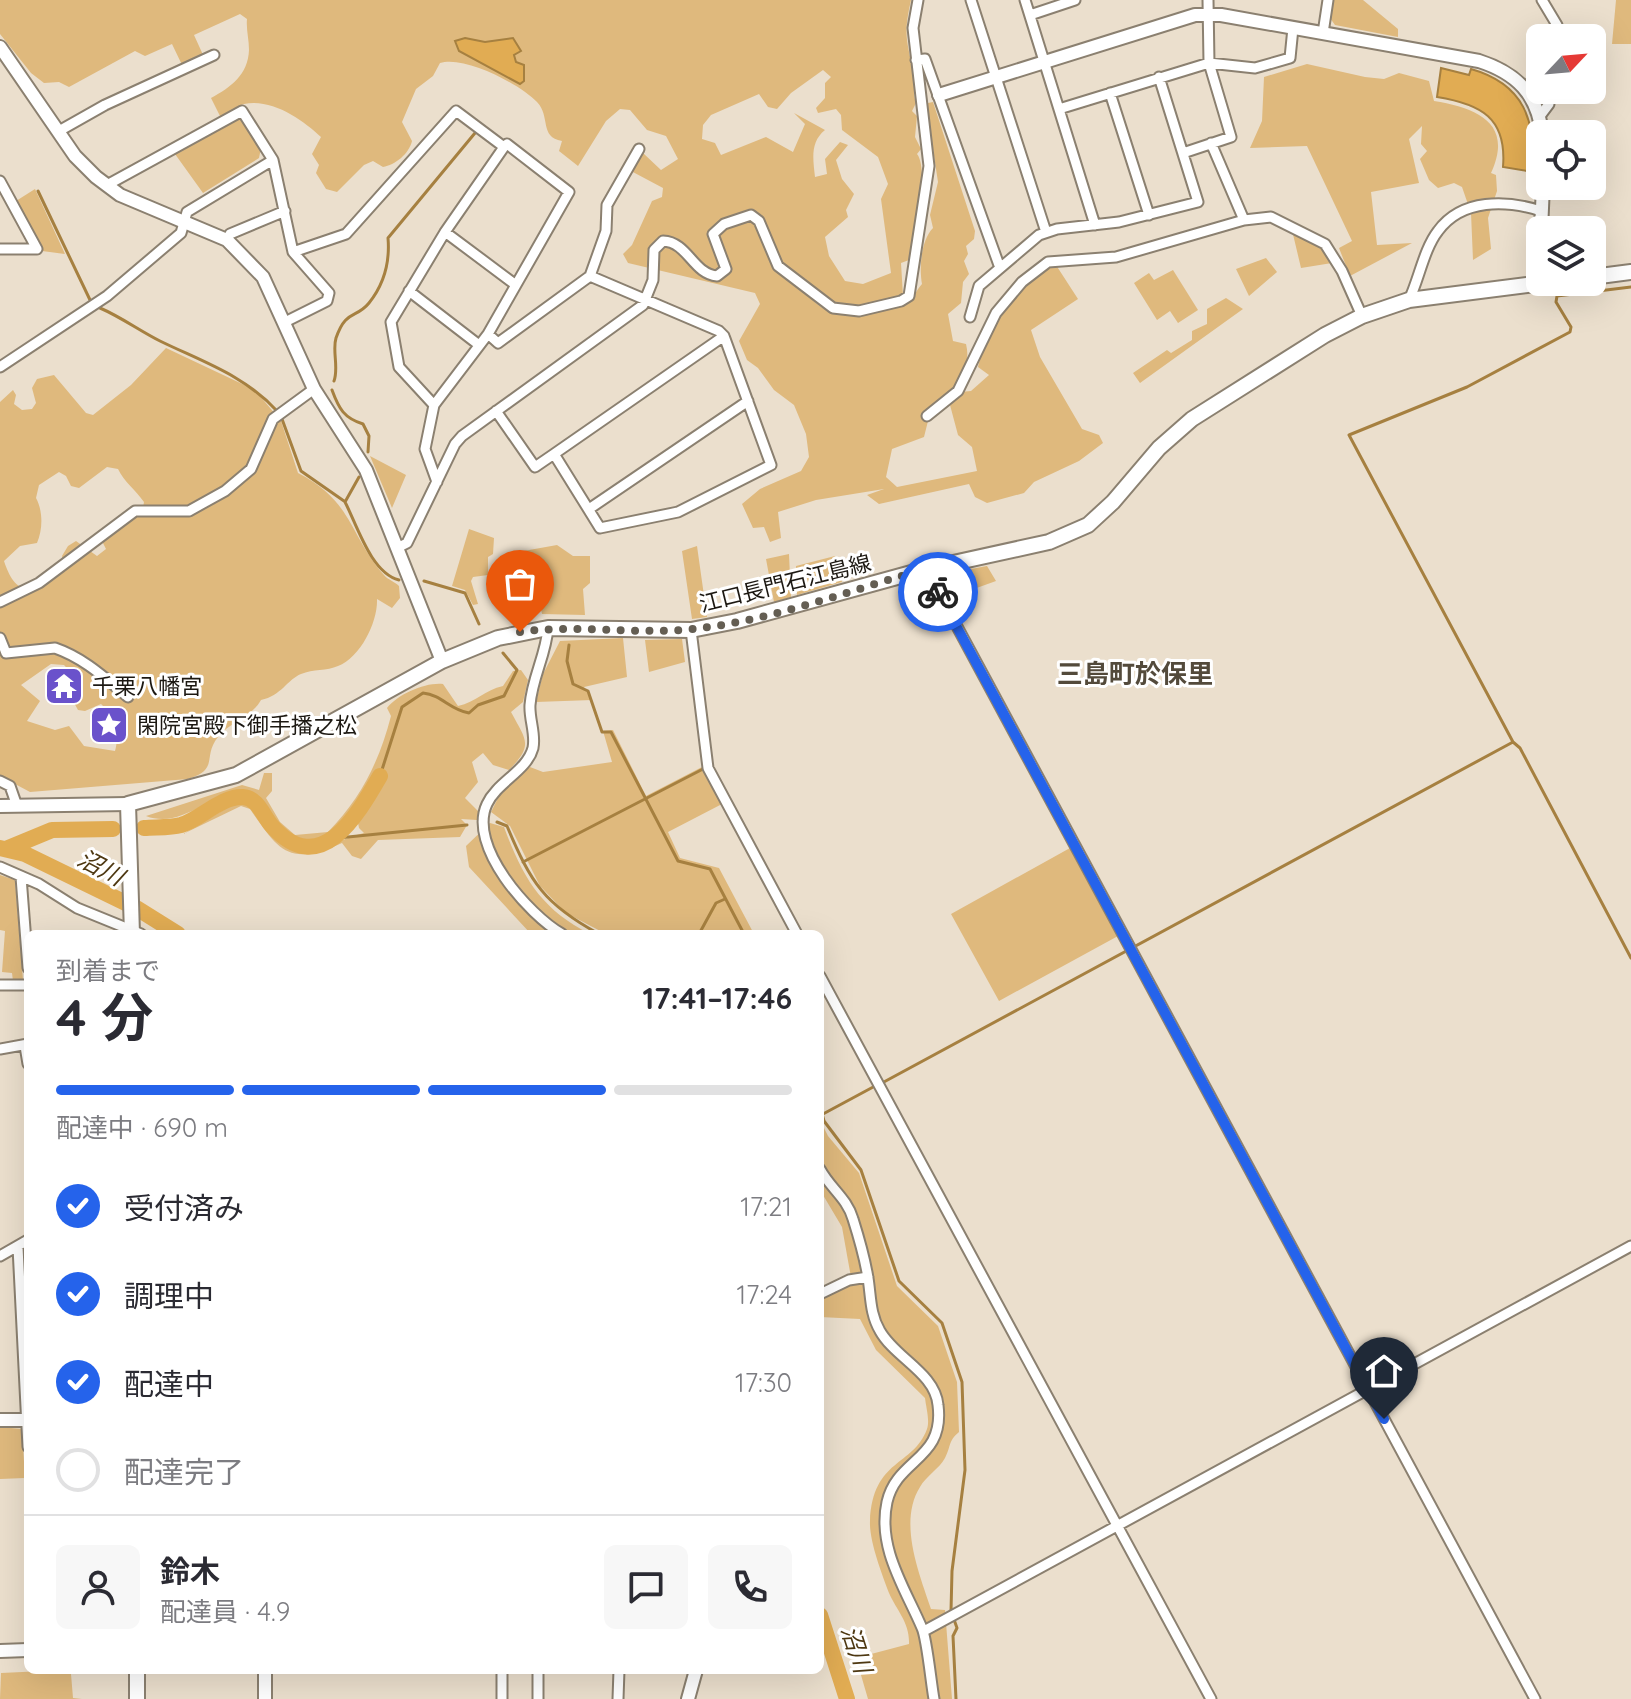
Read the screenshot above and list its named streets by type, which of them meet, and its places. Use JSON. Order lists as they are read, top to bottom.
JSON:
{
  "streets": {
    "main road": ["江口長門石江島線"]
  },
  "districts": ["三島町於保里"],
  "water": ["沼川"],
  "places": {
    "temple": ["千栗八幡宮"],
    "place": ["閑院宮殿下御手播之松"]
  },
  "north": "top right",
  "page": {
    "heading": ["4 分", "到着まで", "17:41–17:46"],
    "panel": ["鈴木", "配達員 · 4.9"],
    "bar": "配達中 · 690 m",
    "list": [
      ["受付済み", "17:21"],
      ["調理中", "17:24"],
      ["配達中", "17:30"],
      "配達完了"
    ]
  }
}
